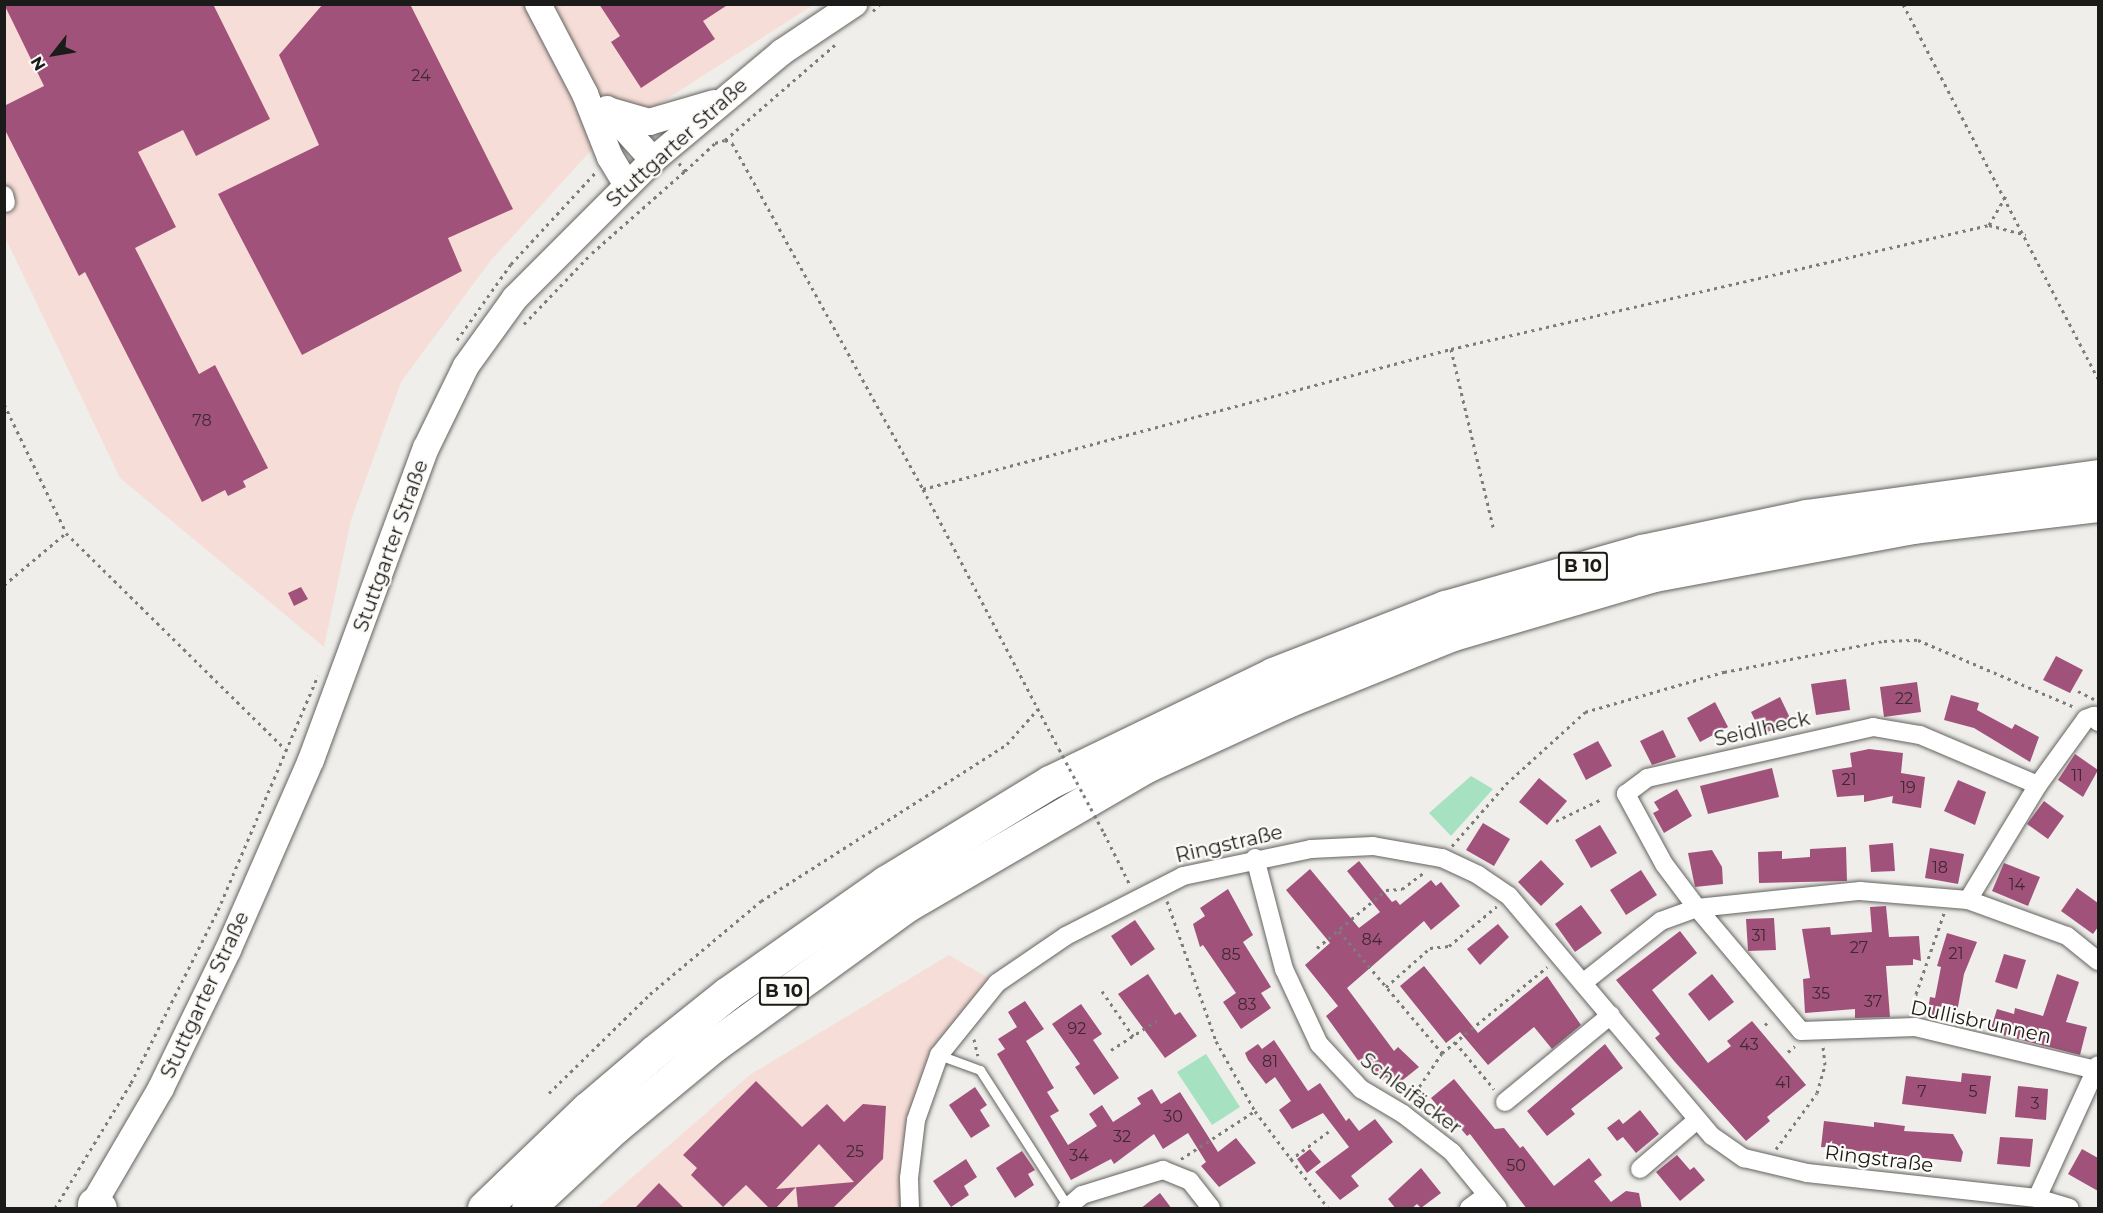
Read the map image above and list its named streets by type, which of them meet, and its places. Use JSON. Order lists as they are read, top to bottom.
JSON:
{
  "streets": {
    "highway": ["B 10"],
    "main road": ["Stuttgarter Straße"],
    "street": [
      "Seidlheck",
      "Ringstraße",
      "Dullisbrunnen",
      "Schleifäcker"
    ]
  },
  "crossings": [
    ["Seidlheck", "Dullisbrunnen"],
    ["Ringstraße", "Dullisbrunnen"],
    ["Ringstraße", "Schleifäcker"]
  ],
  "house_numbers": [
    "24",
    "78",
    "22",
    "11",
    "21",
    "19",
    "18",
    "14",
    "31",
    "84",
    "27",
    "21",
    "85",
    "35",
    "37",
    "83",
    "92",
    "43",
    "81",
    "41",
    "7",
    "5",
    "3",
    "30",
    "32",
    "25",
    "34",
    "50"
  ],
  "north": "bottom left"
}
